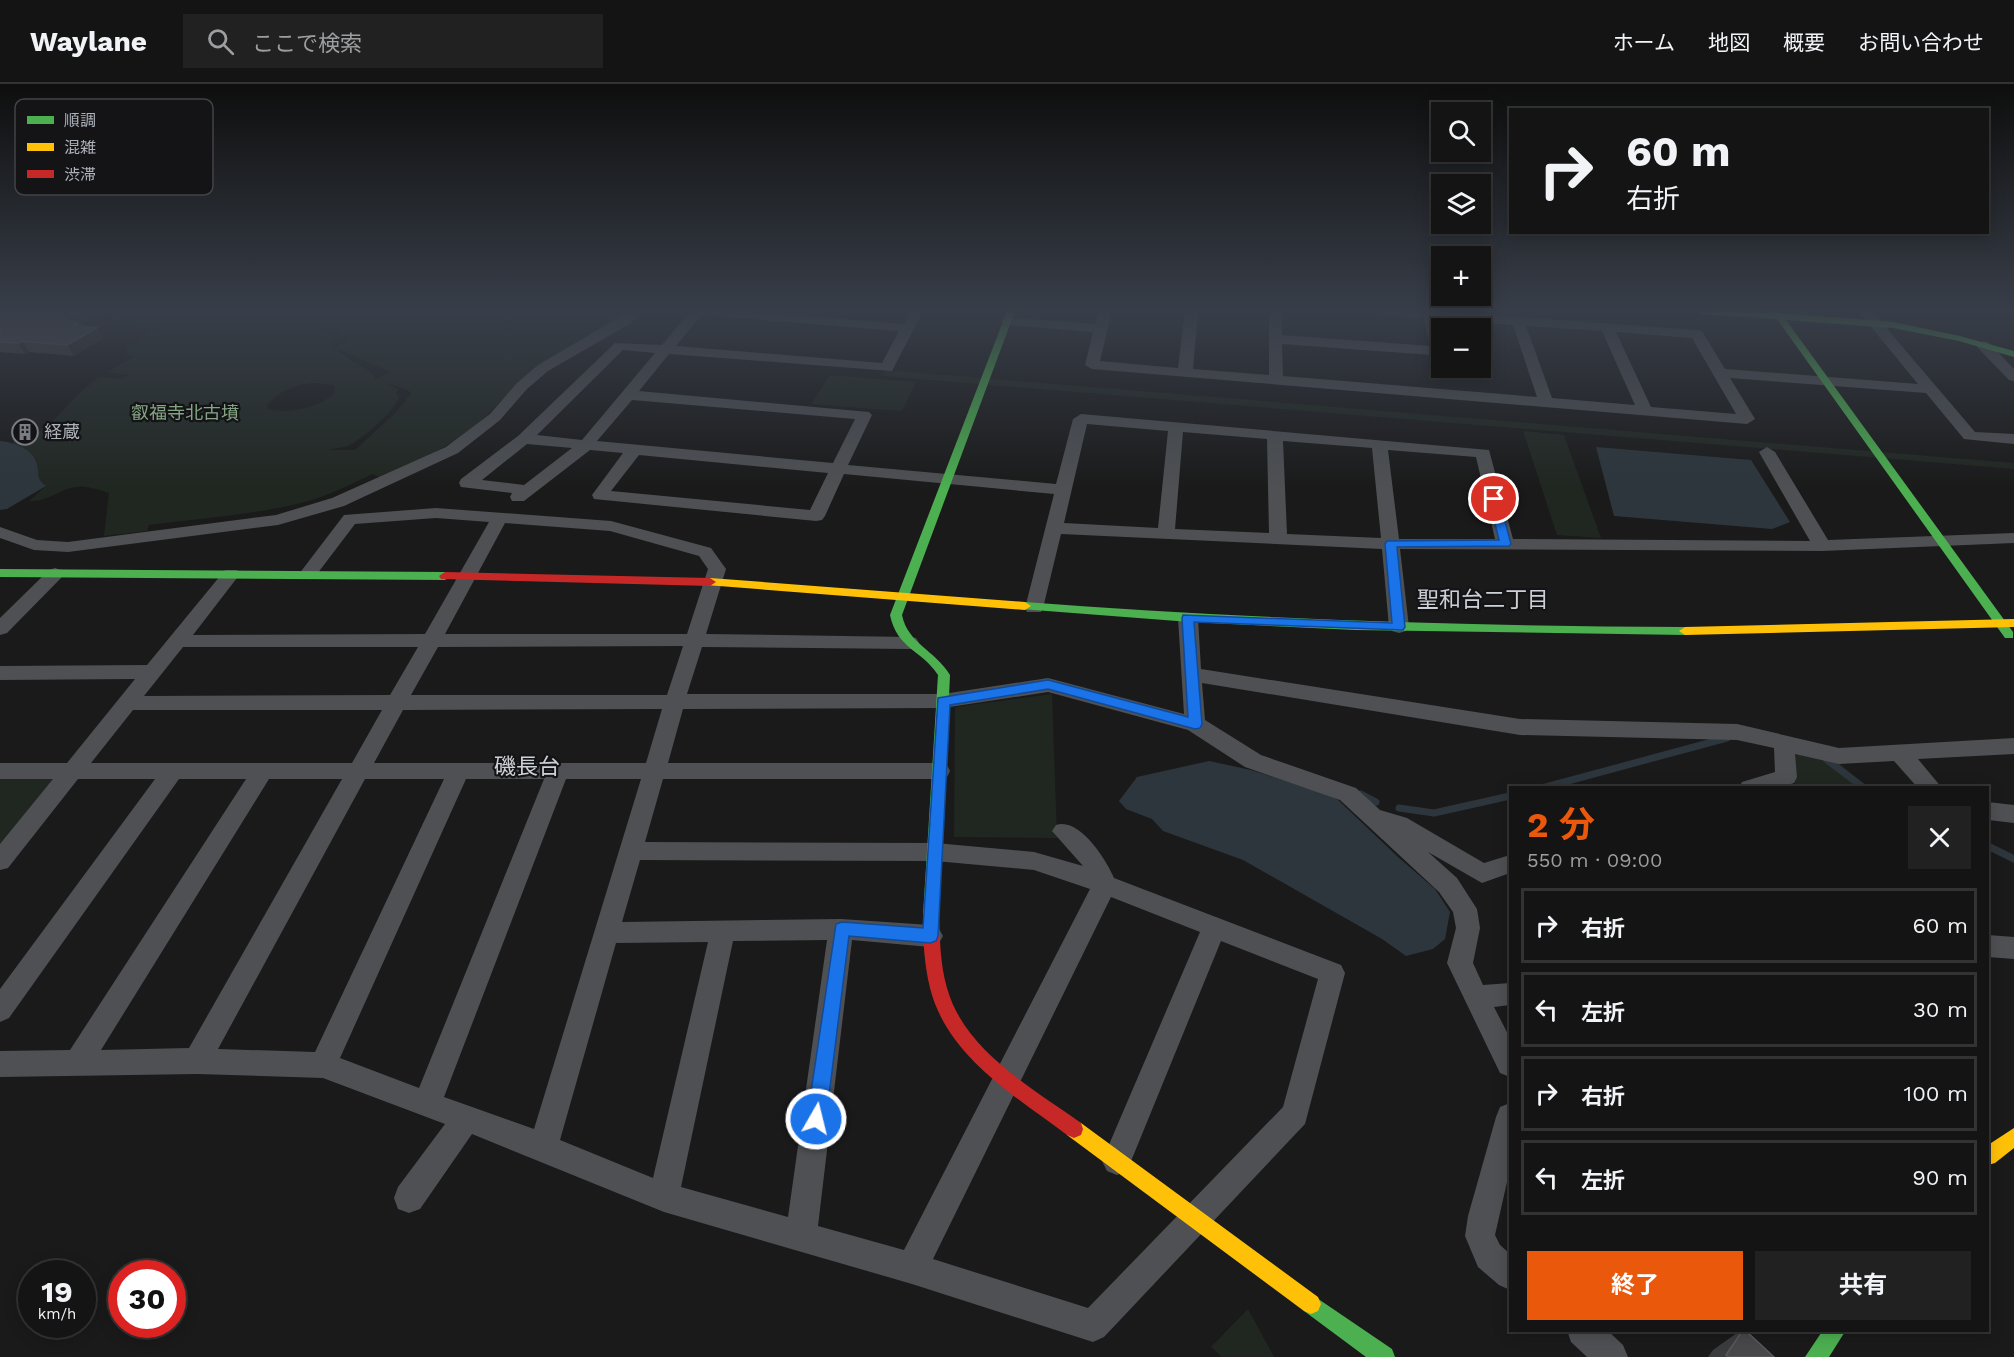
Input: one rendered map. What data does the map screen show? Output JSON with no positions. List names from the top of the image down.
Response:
{
  "districts": ["聖和台二丁目", "磯長台"],
  "parks": ["叡福寺北古墳"],
  "places": {
    "building": ["経蔵"]
  },
  "legend": ["順調", "混雑", "渋滞"],
  "page": {
    "header": "Waylane",
    "search": "ここで検索",
    "nav": [
      "ホーム",
      "地図",
      "概要",
      "お問い合わせ"
    ],
    "map_buttons": ["+", "−"],
    "turn": ["60 m", "右折"],
    "heading": ["2 分", "550 m · 09:00"],
    "list": [
      {
        "name": "右折",
        "value": "60 m"
      },
      {
        "name": "左折",
        "value": "30 m"
      },
      {
        "name": "右折",
        "value": "100 m"
      },
      {
        "name": "左折",
        "value": "90 m"
      }
    ],
    "buttons": ["終了", "共有"],
    "speed": "19 km/h",
    "limit": "30"
  }
}
